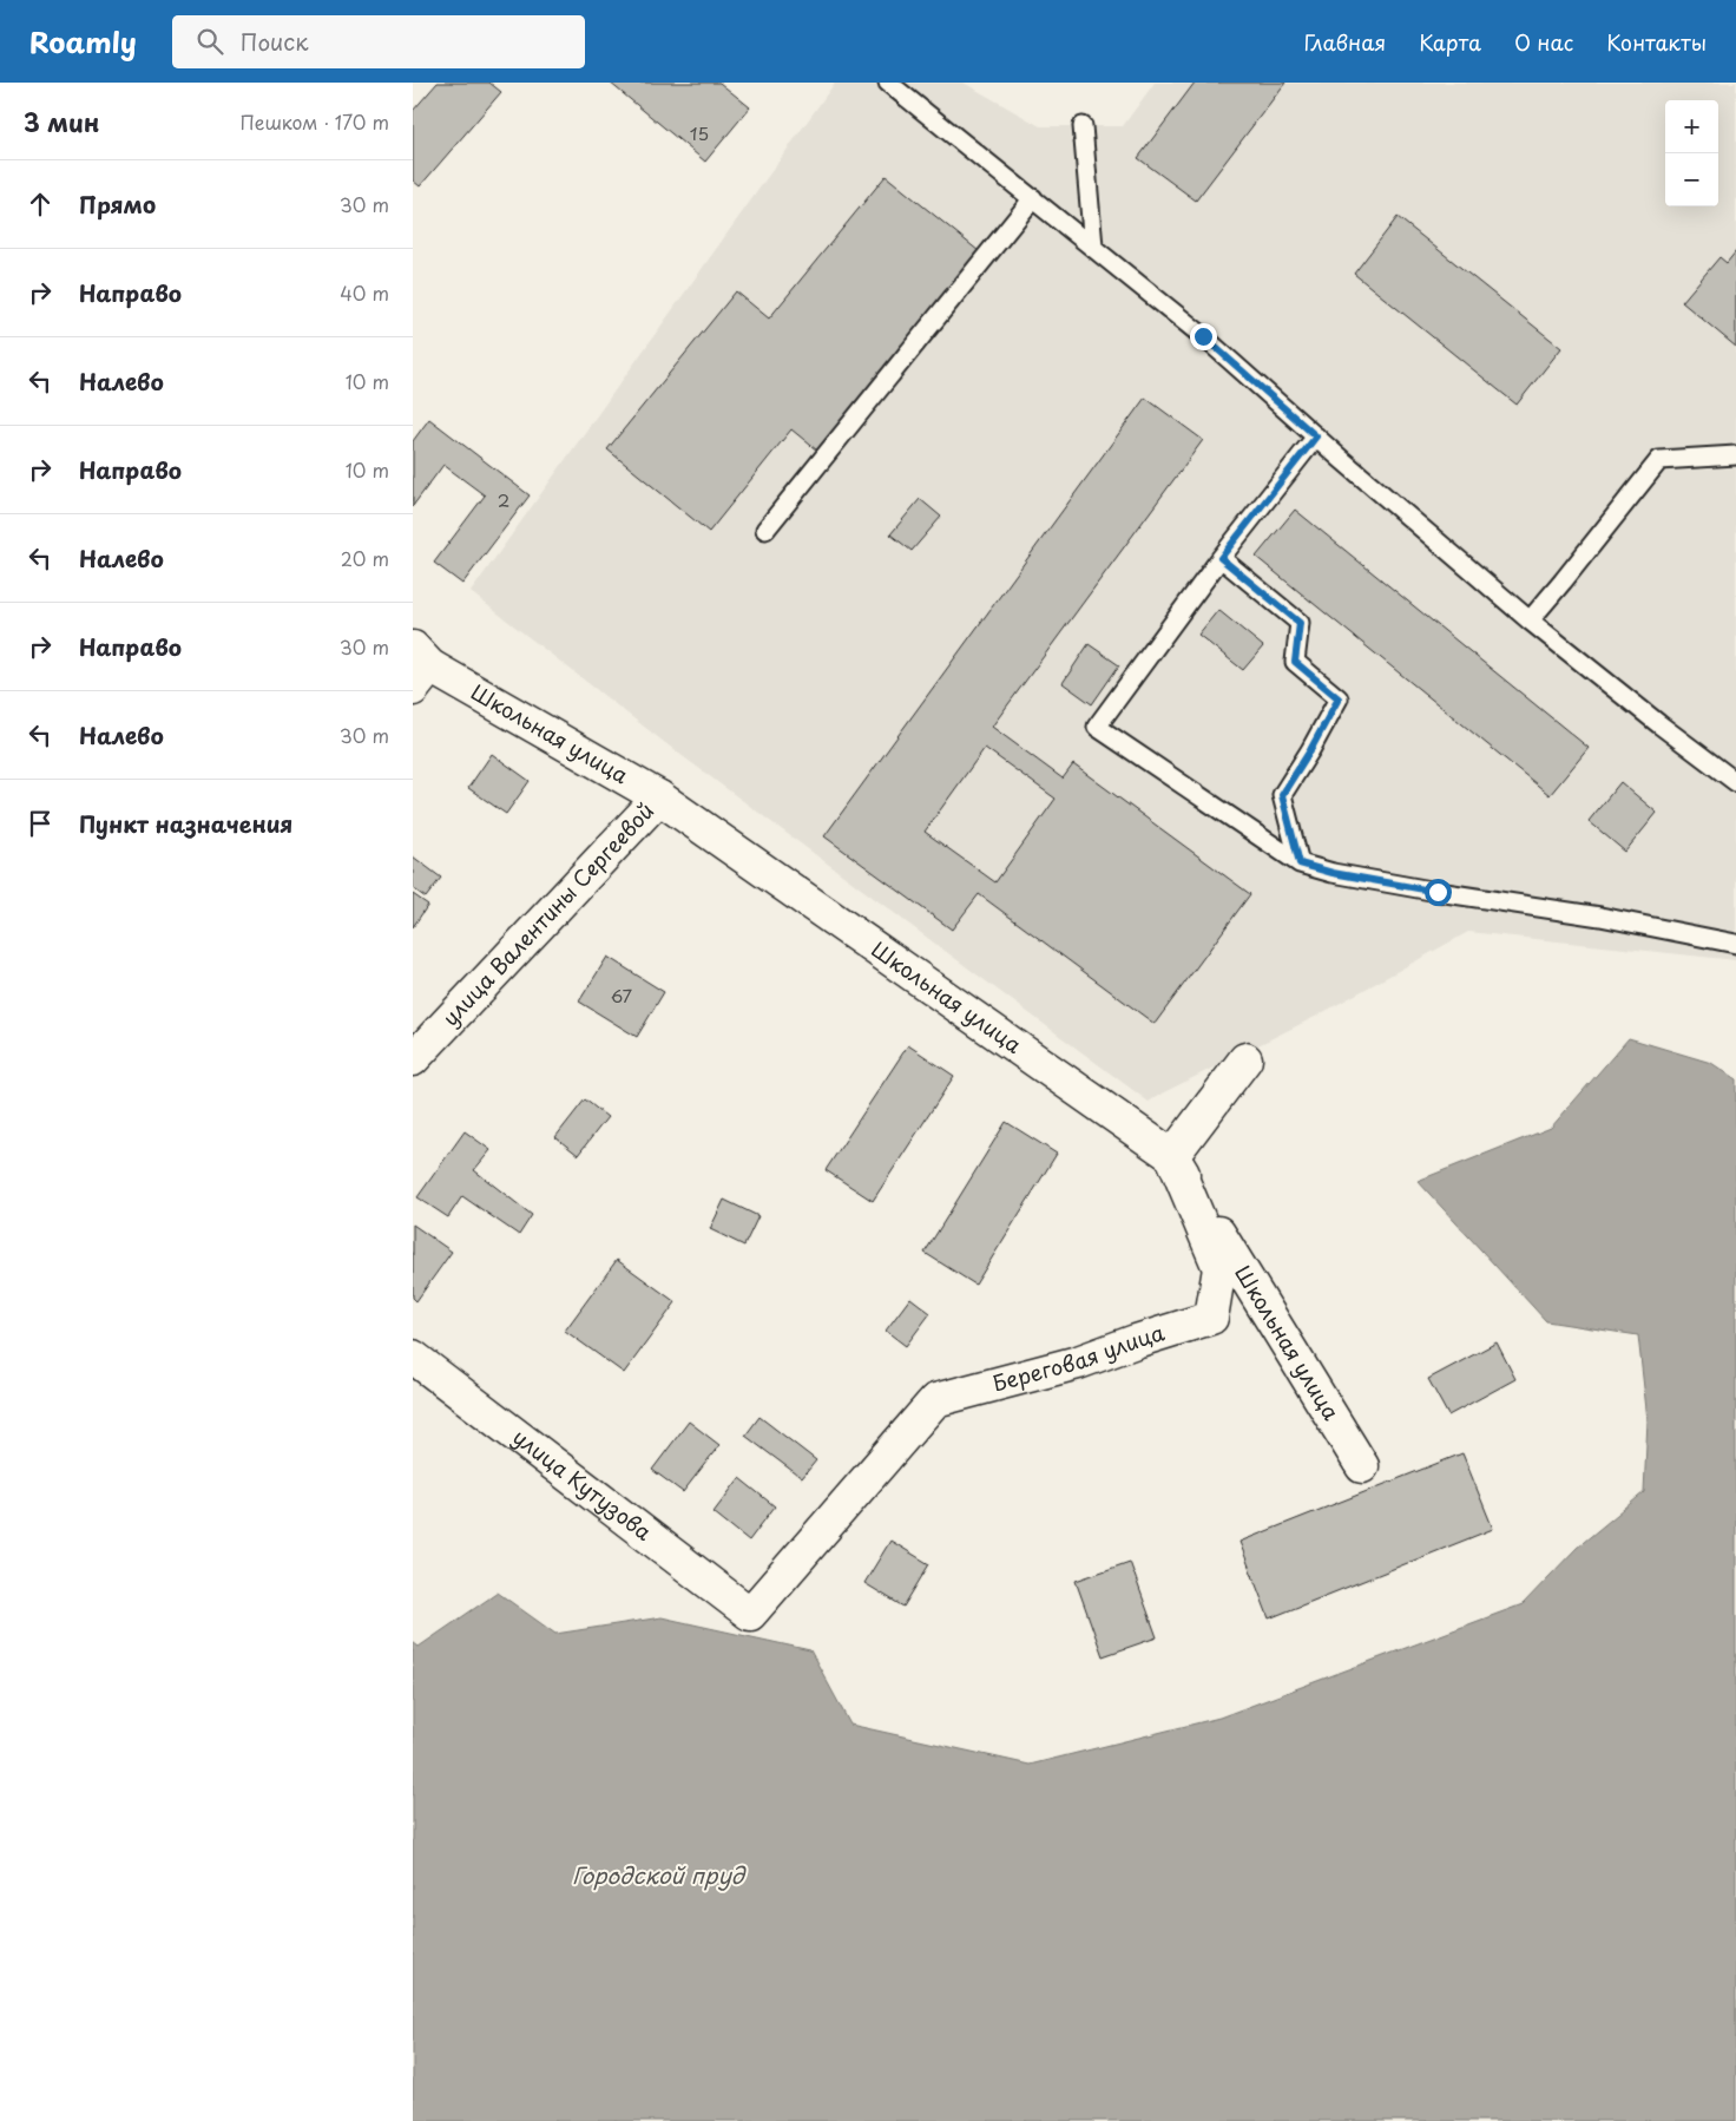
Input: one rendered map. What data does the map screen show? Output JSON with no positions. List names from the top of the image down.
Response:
{
  "streets": {
    "street": [
      "Школьная улица",
      "улица Валентины Сергеевой",
      "Береговая улица",
      "улица Кутузова"
    ]
  },
  "crossings": [
    ["Школьная улица", "улица Валентины Сергеевой"],
    ["Школьная улица", "Береговая улица"],
    ["Береговая улица", "улица Кутузова"]
  ],
  "water": ["Городской пруд"],
  "house_numbers": ["15", "2", "67"],
  "page": {
    "header": "Roamly",
    "search": "Поиск",
    "nav": [
      "Главная",
      "Карта",
      "О нас",
      "Контакты"
    ],
    "heading": ["3 мин", "Пешком · 170 m"],
    "map_buttons": ["+", "−"],
    "list": [
      ["Прямо", "30 m"],
      ["Направо", "40 m"],
      ["Налево", "10 m"],
      ["Направо", "10 m"],
      ["Налево", "20 m"],
      ["Направо", "30 m"],
      ["Налево", "30 m"],
      "Пункт назначения"
    ]
  }
}
